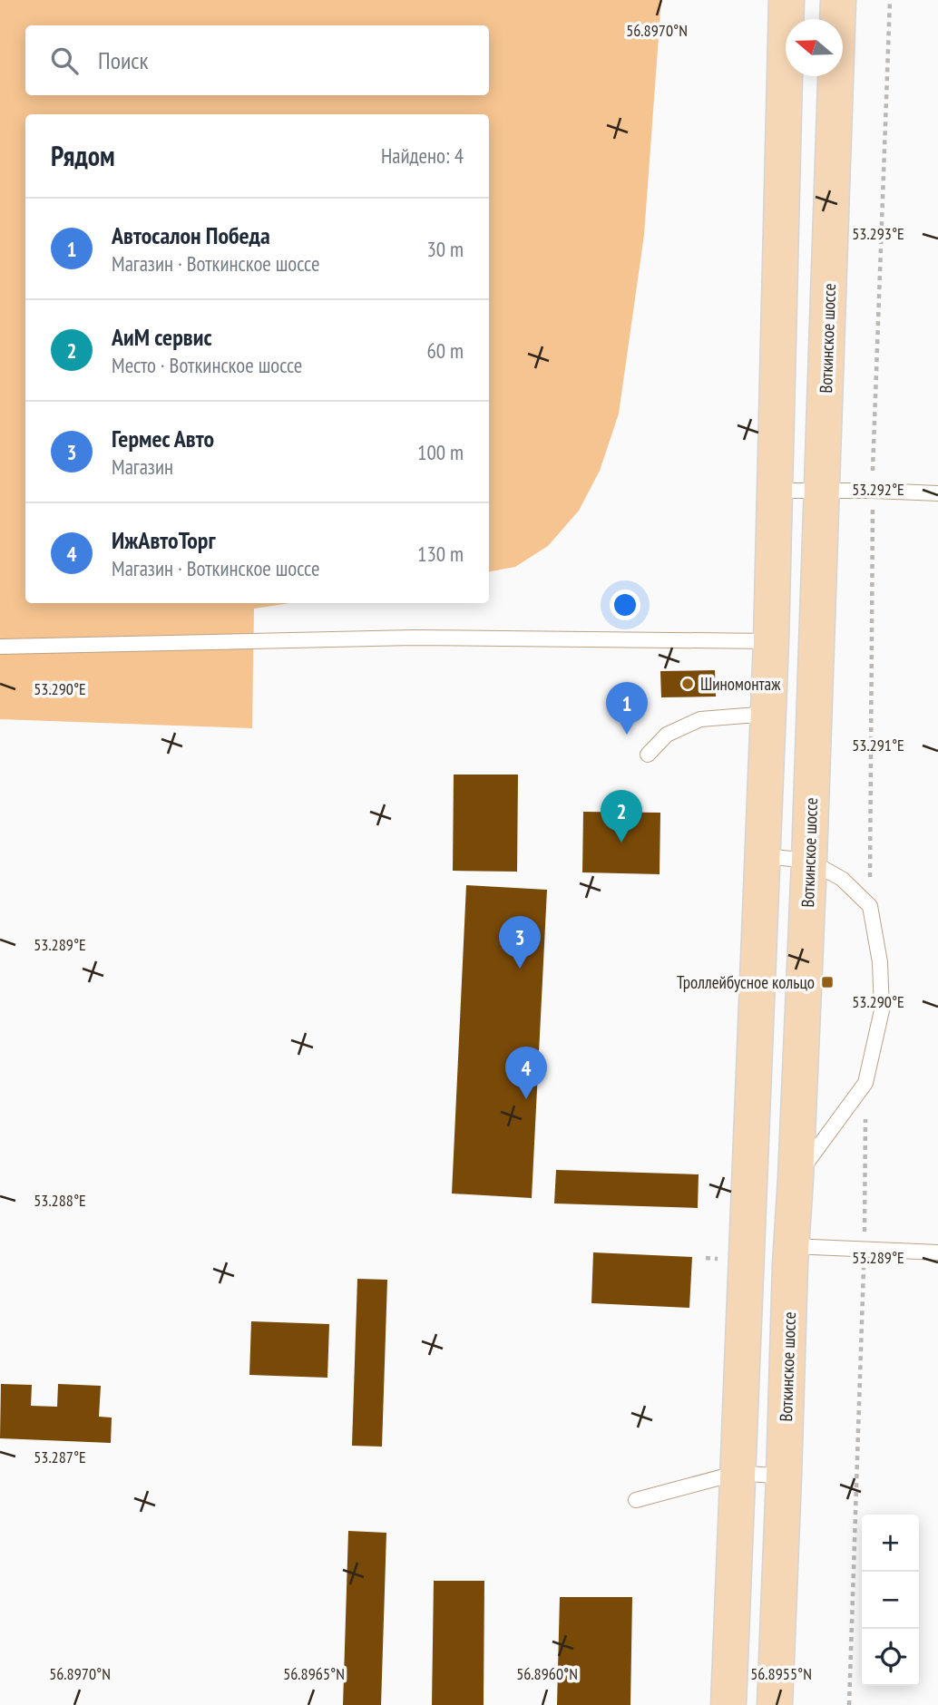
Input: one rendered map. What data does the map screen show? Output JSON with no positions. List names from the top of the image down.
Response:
{
  "streets": {
    "main road": ["Воткинское шоссе"]
  },
  "places": {
    "other": ["Шиномонтаж"],
    "transit": ["Троллейбусное кольцо"]
  },
  "north": "left",
  "page": {
    "search": "Поиск",
    "heading": ["Рядом", "Найдено: 4"],
    "list": [
      {
        "mark": "1",
        "name": "Автосалон Победа",
        "note": "Магазин · Воткинское шоссе",
        "value": "30 m"
      },
      {
        "mark": "2",
        "name": "АиМ сервис",
        "note": "Место · Воткинское шоссе",
        "value": "60 m"
      },
      {
        "mark": "3",
        "name": "Гермес Авто",
        "note": "Магазин",
        "value": "100 m"
      },
      {
        "mark": "4",
        "name": "ИжАвтоТорг",
        "note": "Магазин · Воткинское шоссе",
        "value": "130 m"
      }
    ],
    "pins": [
      "1",
      "2",
      "3",
      "4"
    ],
    "map_buttons": ["+", "−"]
  },
  "coordinates": [
    "56.8970°N",
    "53.293°E",
    "53.292°E",
    "53.290°E",
    "53.291°E",
    "53.289°E",
    "53.288°E",
    "53.287°E",
    "56.8965°N",
    "56.8960°N",
    "56.8955°N"
  ]
}
